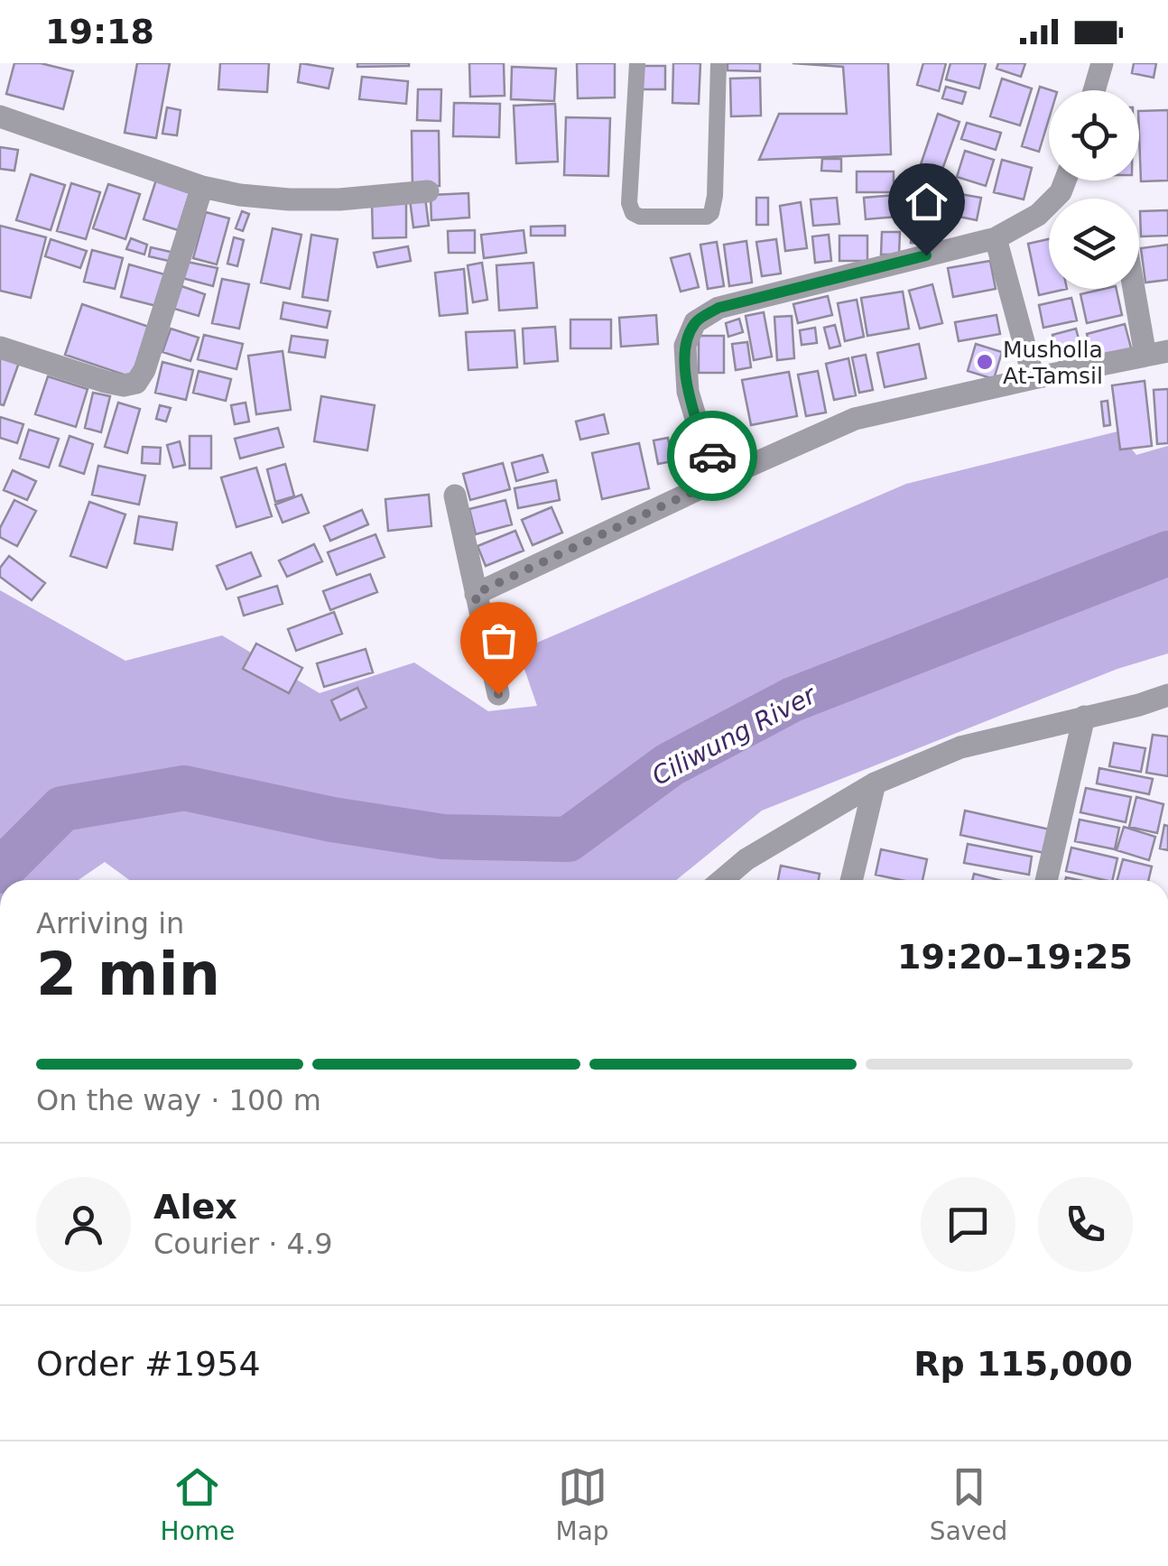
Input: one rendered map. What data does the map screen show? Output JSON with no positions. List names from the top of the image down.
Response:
{
  "water": ["Ciliwung River"],
  "places": ["Musholla At-Tamsil"],
  "page": {
    "status": "19:18",
    "heading": ["2 min", "Arriving in", "19:20–19:25"],
    "panel": [
      "Alex",
      "Courier · 4.9",
      "Order #1954",
      "Rp 115,000"
    ],
    "bar": "On the way · 100 m",
    "tabs": ["Home", "Map", "Saved"]
  }
}
